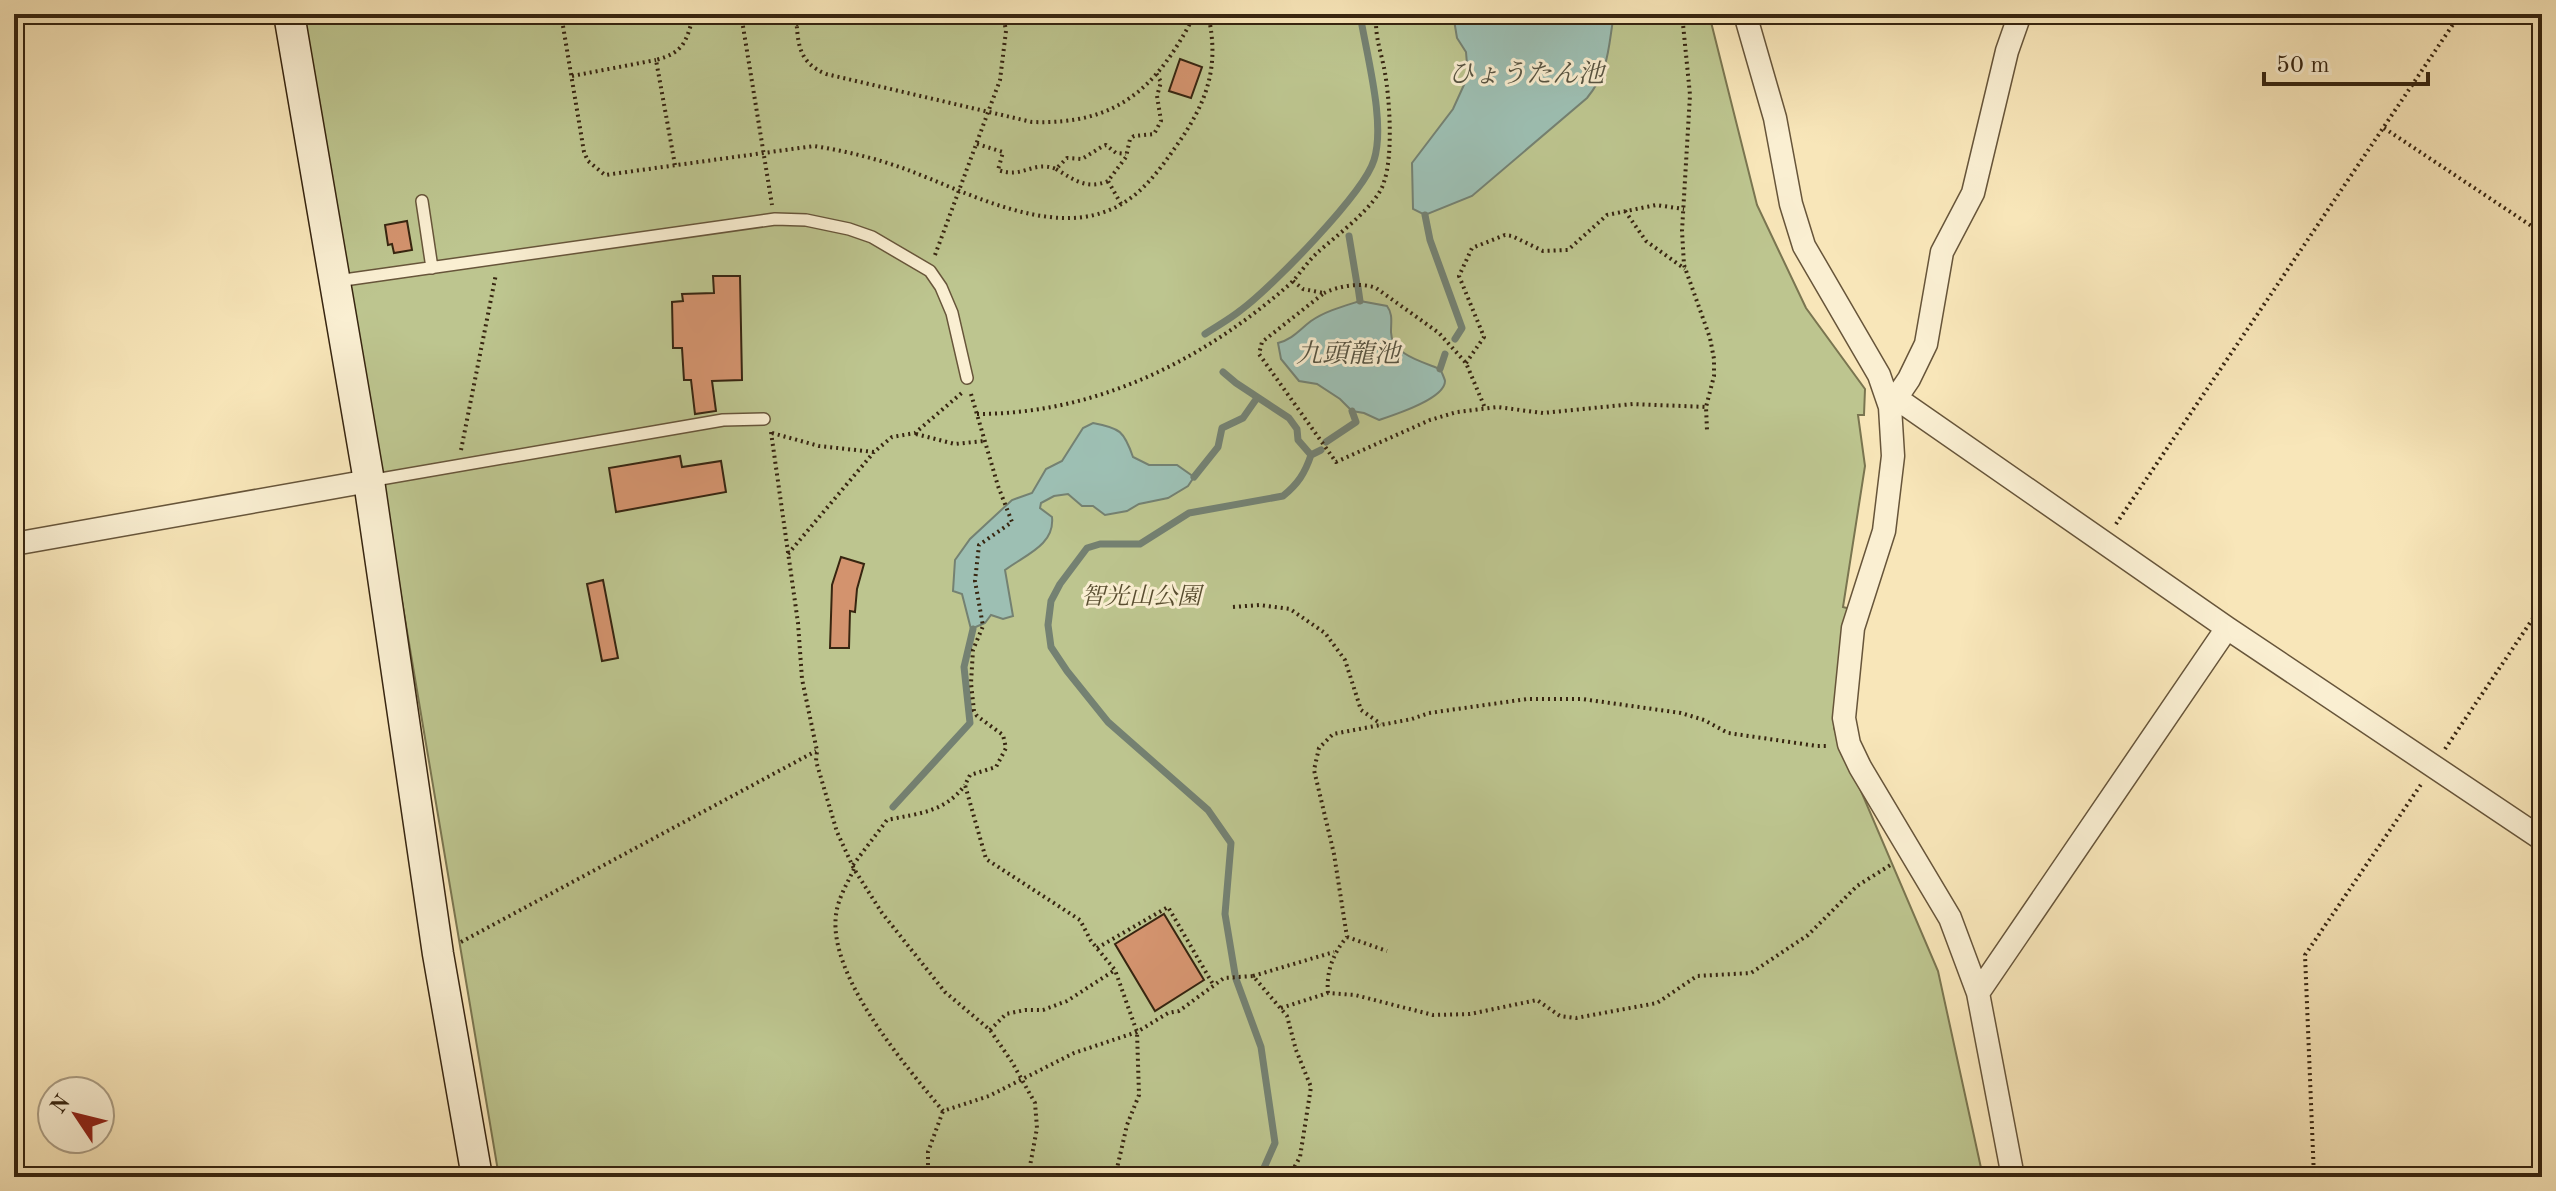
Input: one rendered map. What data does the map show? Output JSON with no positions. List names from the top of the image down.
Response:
{
  "water": ["ひょうたん池", "九頭龍池"],
  "parks": ["智光山公園"],
  "scale_bar": "50 m",
  "north": "top left"
}
